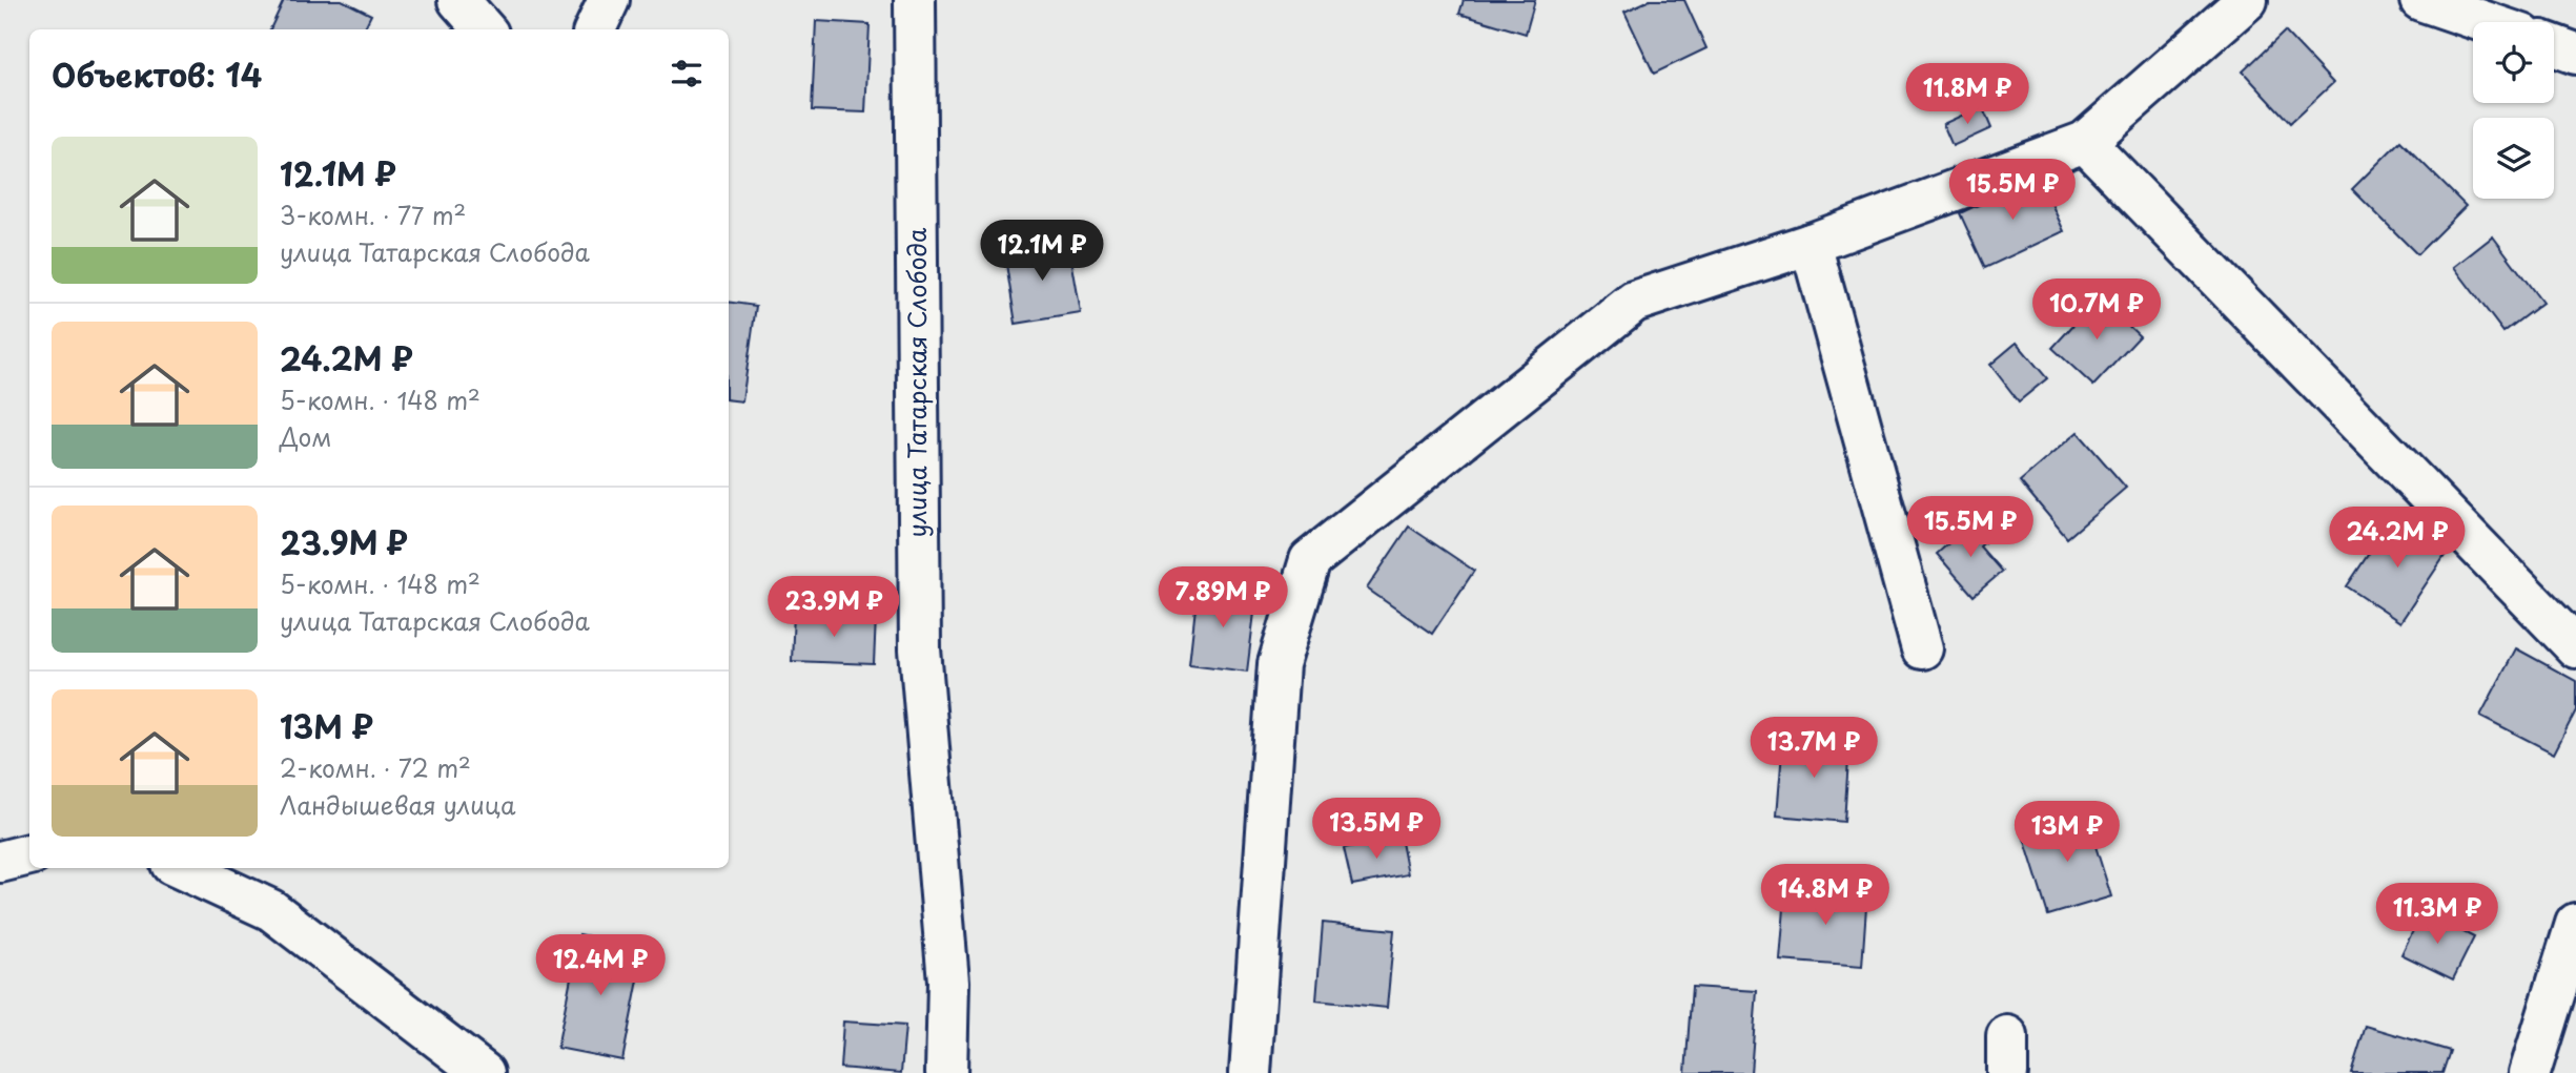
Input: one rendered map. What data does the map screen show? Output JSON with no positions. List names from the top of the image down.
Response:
{
  "streets": {
    "street": ["улица Татарская Слобода"]
  },
  "page": {
    "heading": "Объектов: 14",
    "price": [
      "11.8M ₽",
      "15.5M ₽",
      "12.1M ₽",
      "10.7M ₽",
      "15.5M ₽",
      "24.2M ₽",
      "7.89M ₽",
      "23.9M ₽",
      "13.7M ₽",
      "13.5M ₽",
      "13M ₽",
      "14.8M ₽",
      "11.3M ₽",
      "12.4M ₽"
    ],
    "list": [
      {
        "name": "12.1M ₽",
        "note": "3-комн. · 77 m² · улица Татарская Слобода"
      },
      {
        "name": "24.2M ₽",
        "note": "5-комн. · 148 m² · Дом"
      },
      {
        "name": "23.9M ₽",
        "note": "5-комн. · 148 m² · улица Татарская Слобода"
      },
      {
        "name": "13M ₽",
        "note": "2-комн. · 72 m² · Ландышевая улица"
      }
    ]
  }
}
